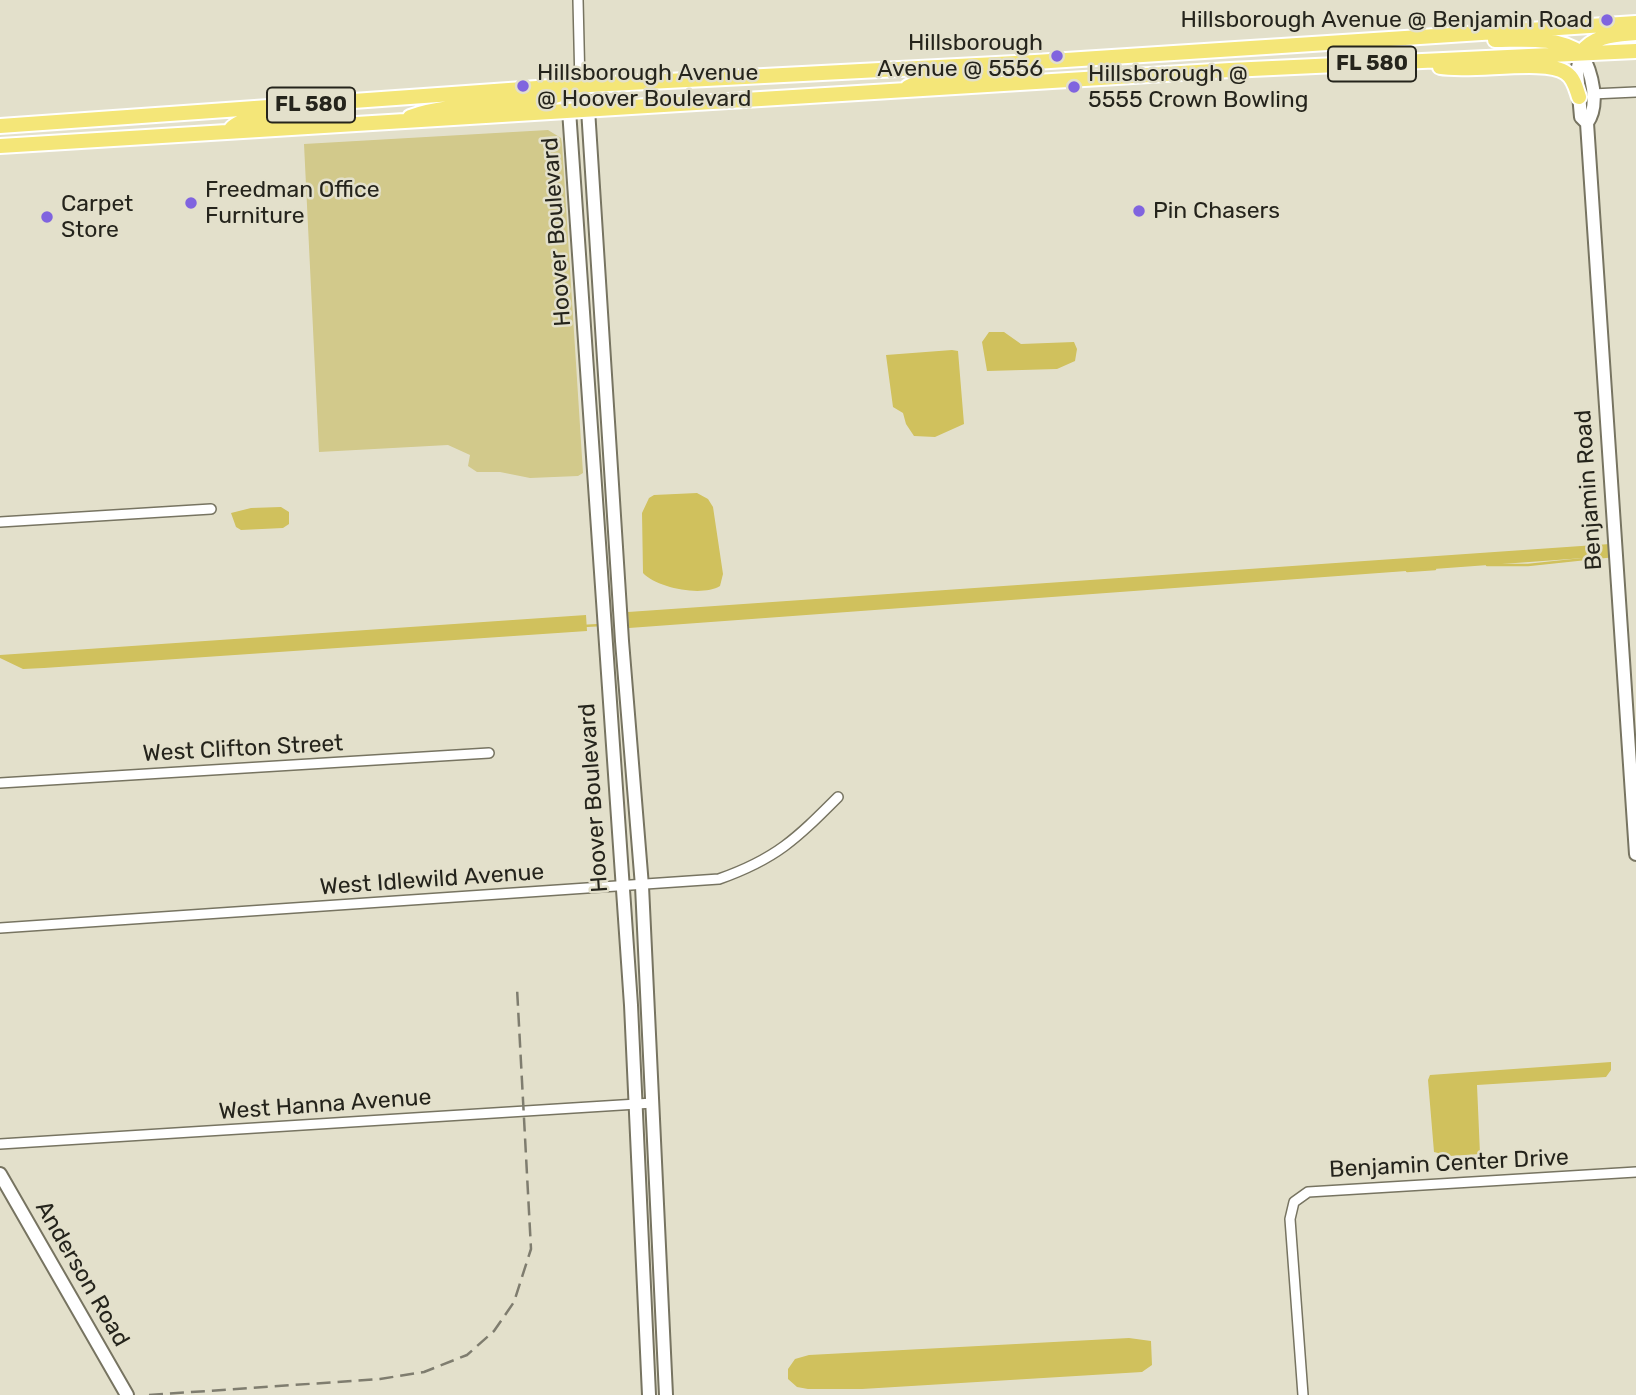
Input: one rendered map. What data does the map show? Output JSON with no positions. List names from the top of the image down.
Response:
{
  "streets": {
    "main road": [
      "FL 580",
      "Hoover Boulevard",
      "Benjamin Road",
      "Anderson Road"
    ],
    "street": [
      "West Clifton Street",
      "West Idlewild Avenue",
      "West Hanna Avenue",
      "Benjamin Center Drive"
    ]
  },
  "crossings": [
    ["FL 580", "Hoover Boulevard"],
    ["FL 580", "Benjamin Road"],
    ["Hoover Boulevard", "West Idlewild Avenue"],
    ["Hoover Boulevard", "West Hanna Avenue"]
  ],
  "places": [
    "Hillsborough Avenue @ Benjamin Road",
    "Hillsborough Avenue @ 5556",
    "Hillsborough Avenue @ Hoover Boulevard",
    "Hillsborough @ 5555 Crown Bowling",
    "Freedman Office Furniture",
    "Pin Chasers",
    "Carpet Store"
  ]
}
